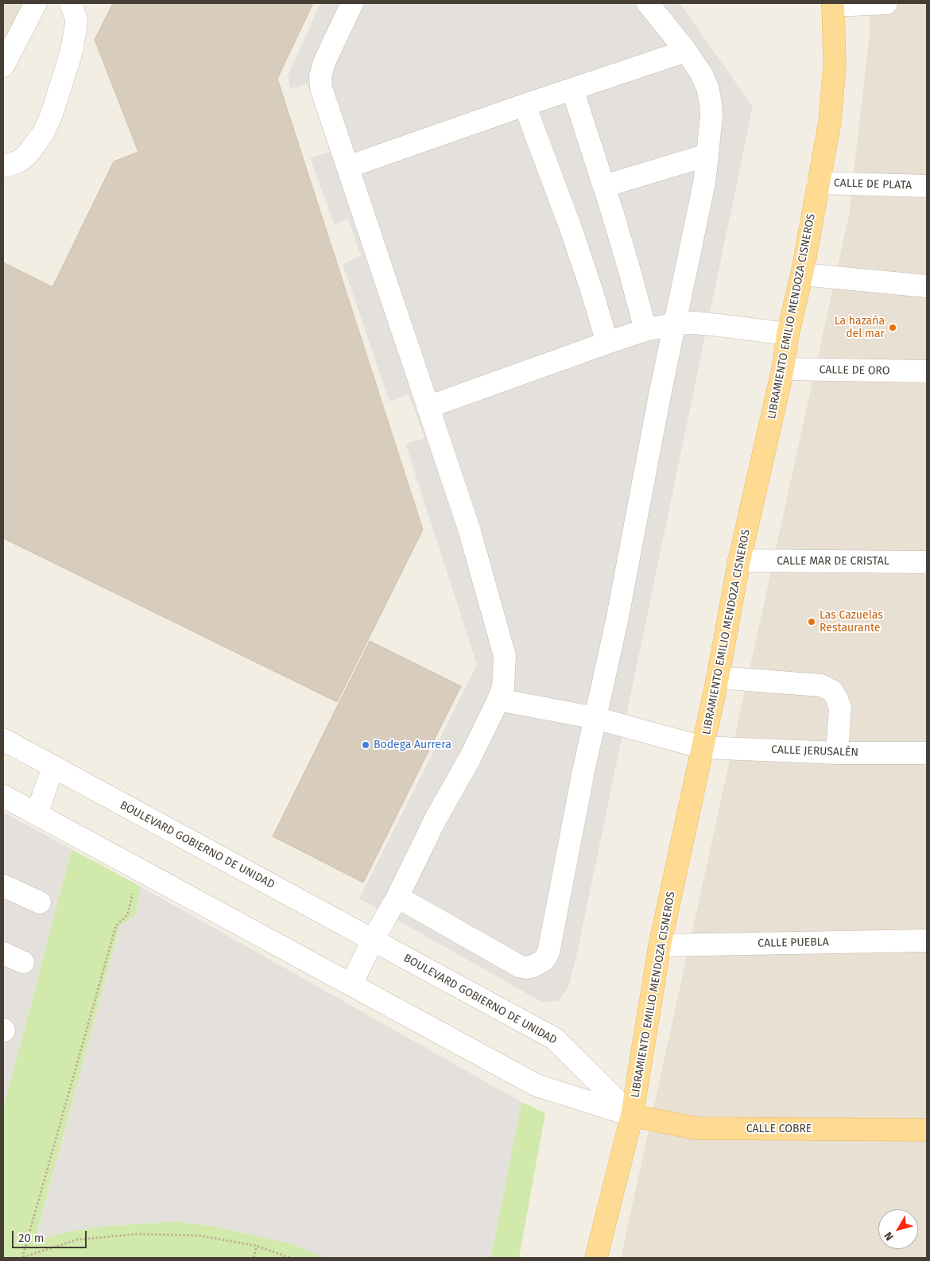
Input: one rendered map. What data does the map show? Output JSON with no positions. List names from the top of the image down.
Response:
{
  "streets": {
    "main road": ["LIBRAMIENTO EMILIO MENDOZA CISNEROS", "CALLE COBRE"],
    "street": [
      "CALLE DE PLATA",
      "CALLE DE ORO",
      "CALLE MAR DE CRISTAL",
      "CALLE JERUSALÉN",
      "BOULEVARD GOBIERNO DE UNIDAD",
      "CALLE PUEBLA"
    ]
  },
  "crossings": [
    ["CALLE DE PLATA", "LIBRAMIENTO EMILIO MENDOZA CISNEROS"],
    ["LIBRAMIENTO EMILIO MENDOZA CISNEROS", "CALLE DE ORO"],
    ["LIBRAMIENTO EMILIO MENDOZA CISNEROS", "CALLE MAR DE CRISTAL"],
    ["LIBRAMIENTO EMILIO MENDOZA CISNEROS", "CALLE JERUSALÉN"],
    ["LIBRAMIENTO EMILIO MENDOZA CISNEROS", "BOULEVARD GOBIERNO DE UNIDAD"],
    ["LIBRAMIENTO EMILIO MENDOZA CISNEROS", "CALLE PUEBLA"],
    ["LIBRAMIENTO EMILIO MENDOZA CISNEROS", "CALLE COBRE"],
    ["BOULEVARD GOBIERNO DE UNIDAD", "CALLE COBRE"]
  ],
  "places": ["La hazaña del mar", "Las Cazuelas Restaurante", "Bodega Aurrera"],
  "scale_bar": "20 m",
  "north": "bottom left"
}
